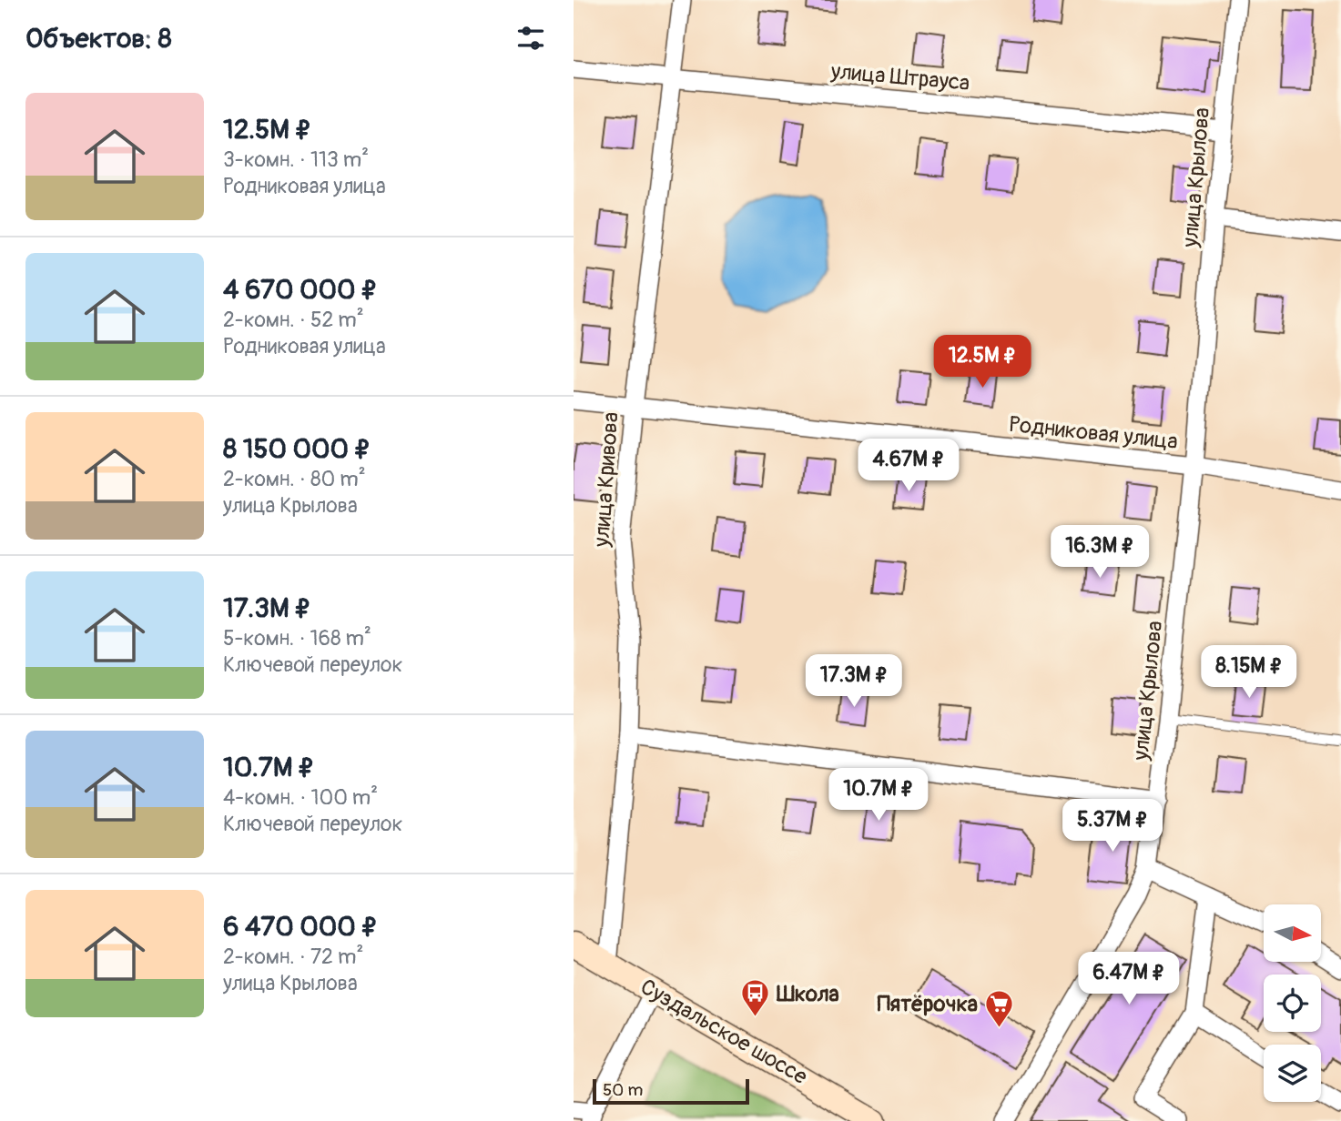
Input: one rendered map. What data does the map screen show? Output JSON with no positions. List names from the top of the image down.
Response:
{
  "streets": {
    "main road": ["Суздальское шоссе"],
    "street": [
      "улица Штрауса",
      "улица Крылова",
      "Родниковая улица",
      "улица Кривова"
    ]
  },
  "crossings": [
    ["улица Штрауса", "улица Крылова"],
    ["улица Штрауса", "улица Кривова"],
    ["улица Крылова", "Родниковая улица"],
    ["Родниковая улица", "улица Кривова"],
    ["улица Кривова", "Суздальское шоссе"]
  ],
  "places": {
    "bus stop": ["Школа"],
    "supermarket": ["Пятёрочка"]
  },
  "scale_bar": "50 m",
  "north": "right",
  "page": {
    "heading": "Объектов: 8",
    "list": [
      {
        "name": "12.5M ₽",
        "note": "3-комн. · 113 m² · Родниковая улица"
      },
      {
        "name": "4 670 000 ₽",
        "note": "2-комн. · 52 m² · Родниковая улица"
      },
      {
        "name": "8 150 000 ₽",
        "note": "2-комн. · 80 m² · улица Крылова"
      },
      {
        "name": "17.3M ₽",
        "note": "5-комн. · 168 m² · Ключевой переулок"
      },
      {
        "name": "10.7M ₽",
        "note": "4-комн. · 100 m² · Ключевой переулок"
      },
      {
        "name": "6 470 000 ₽",
        "note": "2-комн. · 72 m² · улица Крылова"
      }
    ],
    "price": [
      "12.5M ₽",
      "4.67M ₽",
      "16.3M ₽",
      "8.15M ₽",
      "17.3M ₽",
      "10.7M ₽",
      "5.37M ₽",
      "6.47M ₽"
    ],
    "scale": "50 m"
  }
}
